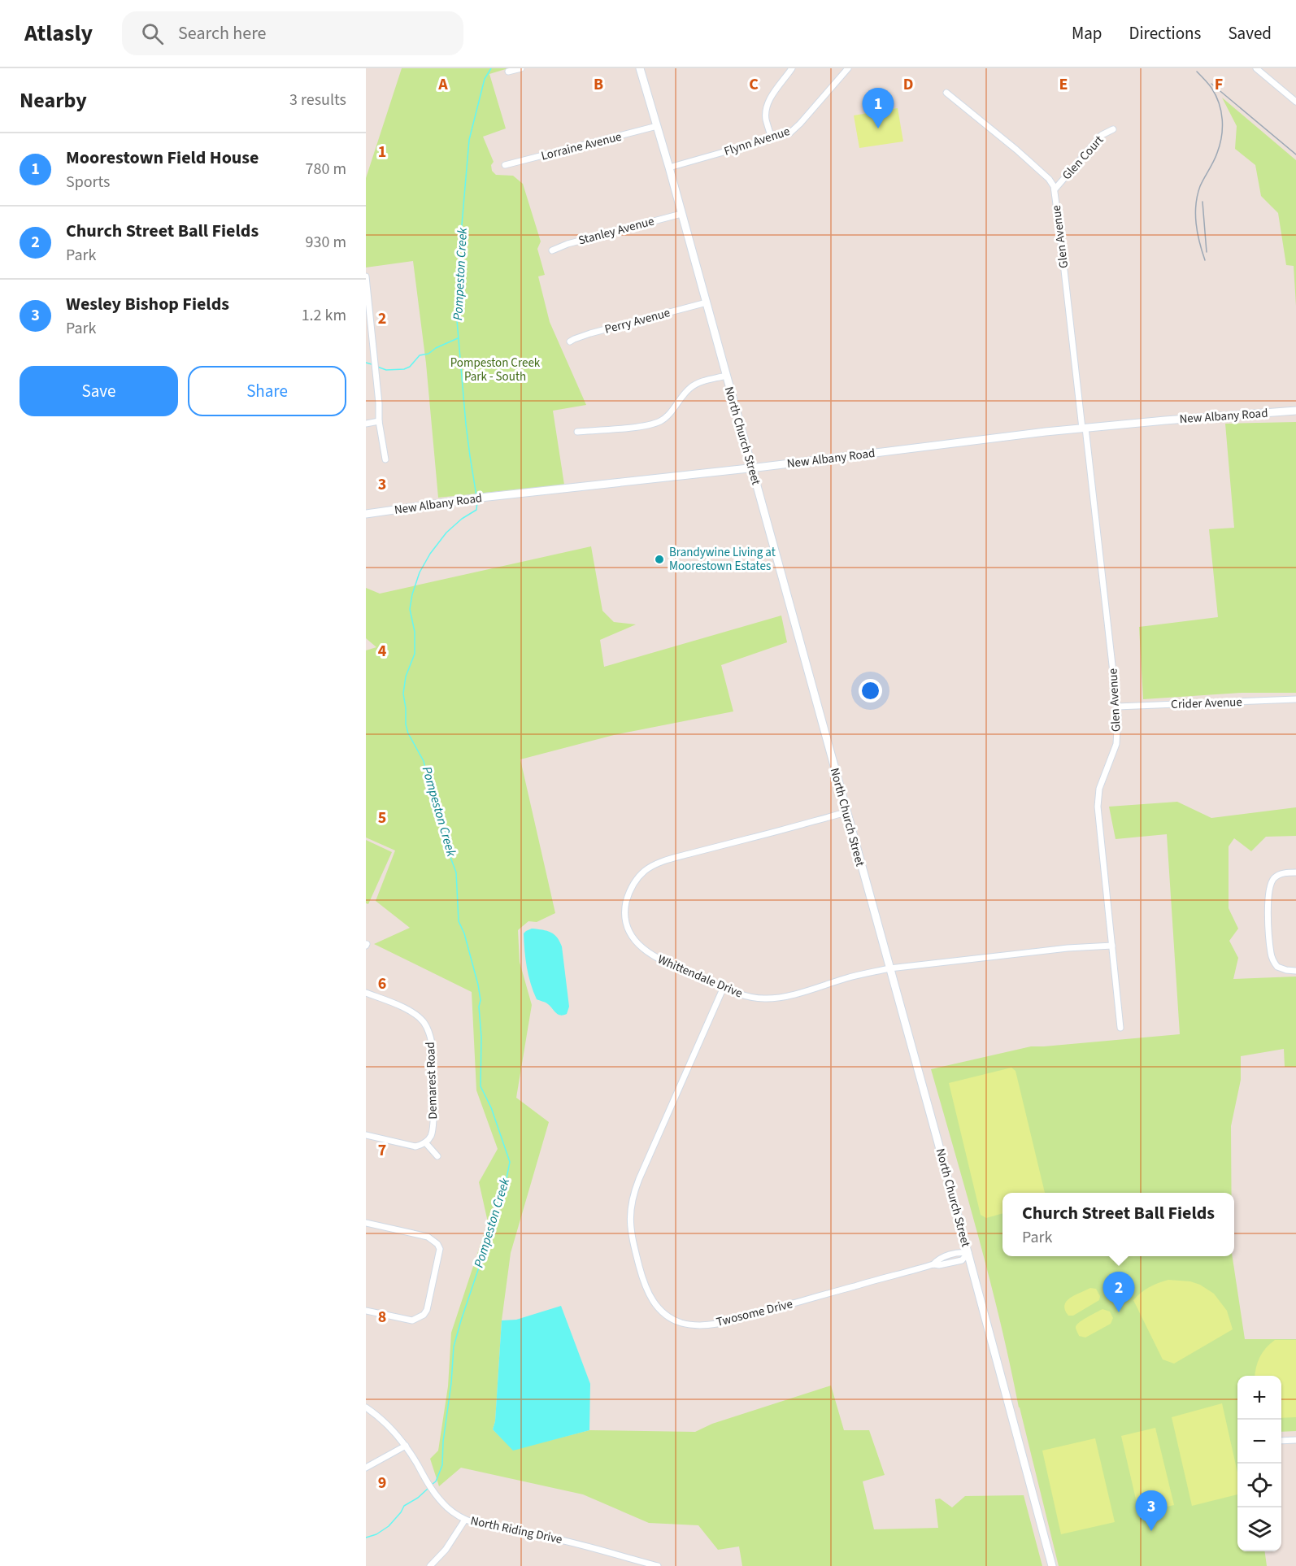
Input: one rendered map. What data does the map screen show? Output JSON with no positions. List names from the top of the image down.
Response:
{
  "streets": {
    "main road": ["New Albany Road", "North Church Street"],
    "street": [
      "Flynn Avenue",
      "Lorraine Avenue",
      "Glen Court",
      "Stanley Avenue",
      "Glen Avenue",
      "Perry Avenue",
      "Crider Avenue",
      "Whittendale Drive",
      "Demarest Road",
      "Twosome Drive",
      "North Riding Drive"
    ]
  },
  "crossings": [
    ["Flynn Avenue", "North Church Street"],
    ["Lorraine Avenue", "North Church Street"],
    ["Glen Court", "Glen Avenue"],
    ["Stanley Avenue", "North Church Street"],
    ["Glen Avenue", "New Albany Road"],
    ["Glen Avenue", "Crider Avenue"],
    ["Glen Avenue", "Whittendale Drive"],
    ["Perry Avenue", "North Church Street"],
    ["New Albany Road", "North Church Street"],
    ["North Church Street", "Whittendale Drive"],
    ["North Church Street", "Twosome Drive"],
    ["Whittendale Drive", "Twosome Drive"]
  ],
  "water": ["Pompeston Creek"],
  "parks": ["Pompeston Creek Park - South"],
  "places": ["Brandywine Living at Moorestown Estates"],
  "page": {
    "header": "Atlasly",
    "search": "Search here",
    "nav": ["Map", "Directions", "Saved"],
    "heading": ["Nearby", "3 results"],
    "pins": ["1", "2", "3"],
    "list": [
      {
        "mark": "1",
        "name": "Moorestown Field House",
        "note": "Sports",
        "value": "780 m"
      },
      {
        "mark": "2",
        "name": "Church Street Ball Fields",
        "note": "Park",
        "value": "930 m"
      },
      {
        "mark": "3",
        "name": "Wesley Bishop Fields",
        "note": "Park",
        "value": "1.2 km"
      }
    ],
    "buttons": ["Save", "Share"],
    "popup": ["Church Street Ball Fields", "Park"],
    "map_buttons": ["+", "−"]
  },
  "grid": {
    "columns": [
      "A",
      "B",
      "C",
      "D",
      "E",
      "F"
    ],
    "rows": [
      "1",
      "2",
      "3",
      "4",
      "5",
      "6",
      "7",
      "8",
      "9"
    ]
  }
}
